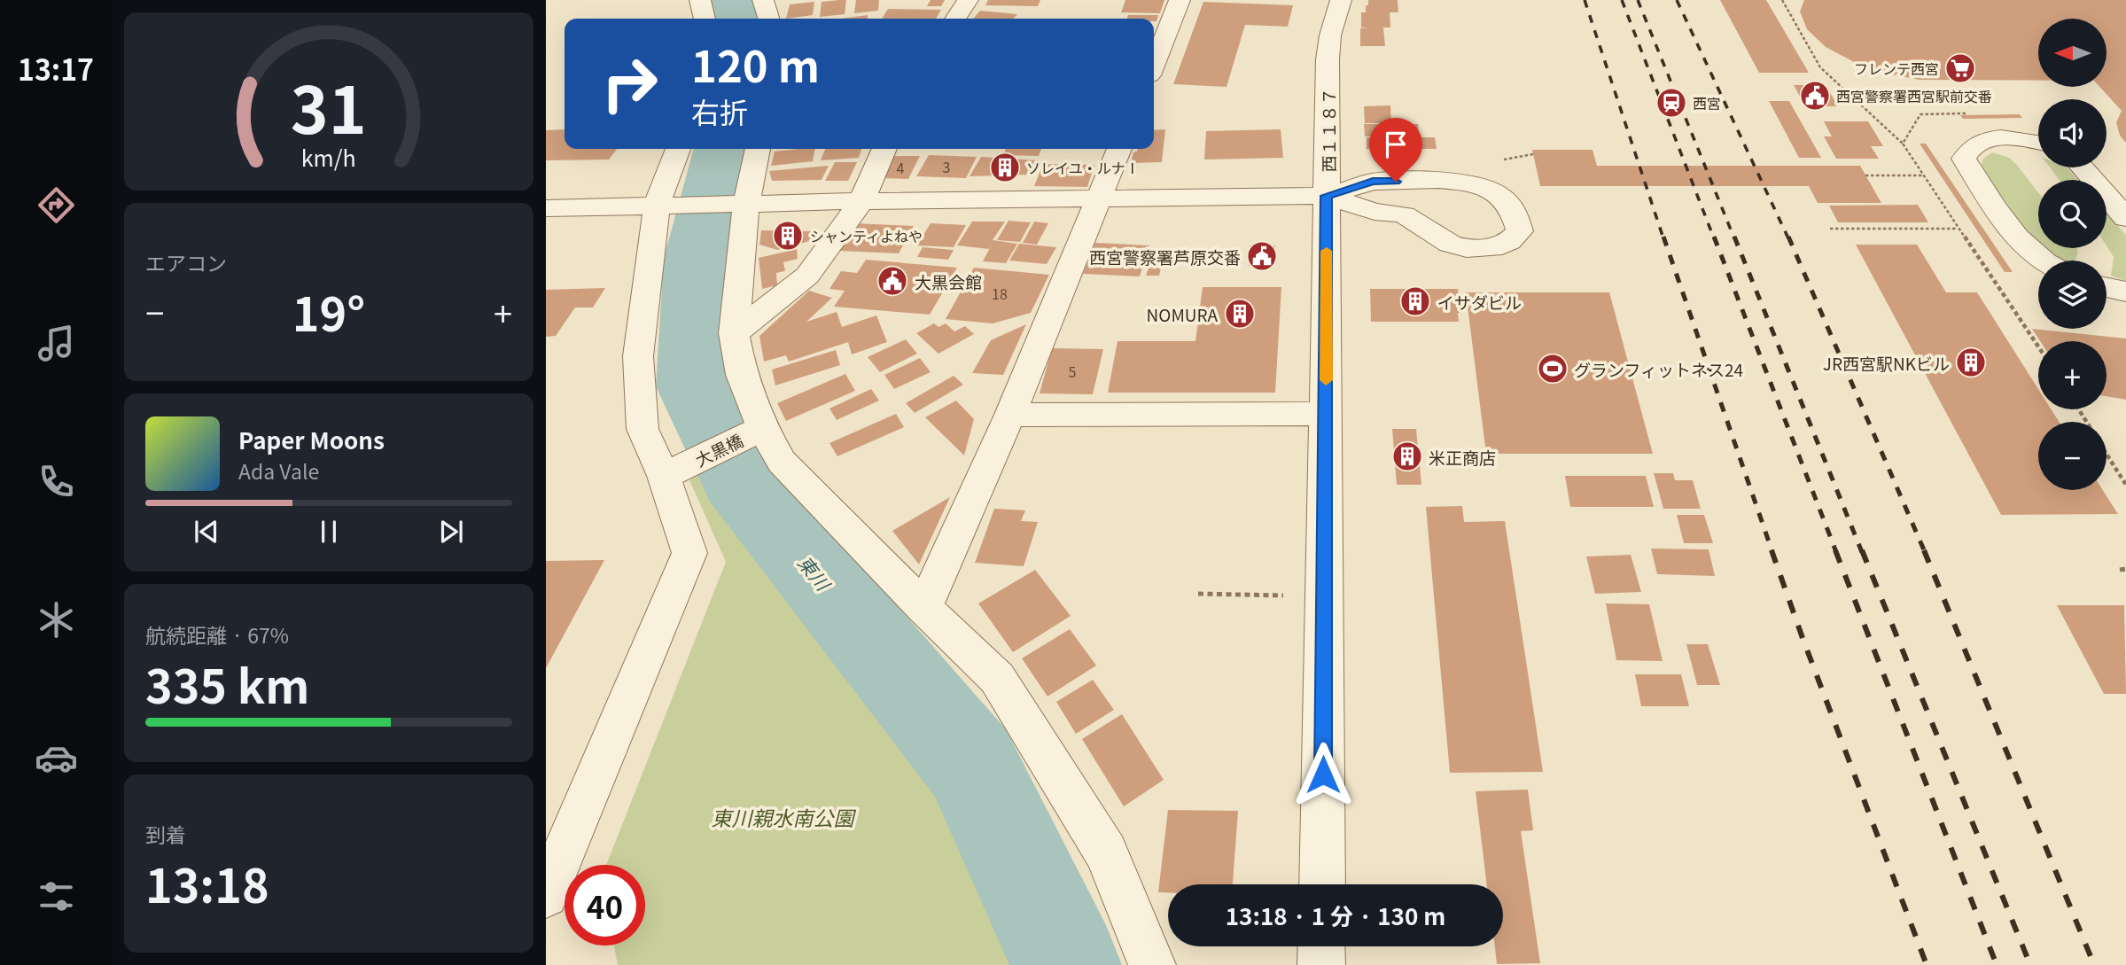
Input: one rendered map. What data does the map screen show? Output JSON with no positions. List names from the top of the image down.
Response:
{
  "streets": {
    "street": ["西１１８７", "大黒橋"]
  },
  "water": ["東川"],
  "parks": ["東川親水南公園"],
  "places": {
    "supermarket": ["フレンテ西宮"],
    "public building": ["西宮警察署西宮駅前交番", "西宮警察署芦原交番", "大黒会館"],
    "station": ["西宮"],
    "building": [
      "ソレイユ・ルナⅠ",
      "シャンティよねや",
      "イサダビル",
      "NOMURA",
      "JR西宮駅NKビル",
      "米正商店"
    ],
    "sports": ["グランフィットネス24"]
  },
  "house_numbers": [
    "3",
    "4",
    "18",
    "5"
  ],
  "north": "left",
  "page": {
    "tabs": "13:17",
    "map_buttons": ["+", "−"],
    "turn": ["120 m", "右折"],
    "tile": [
      "エアコン",
      ["航続距離 · 67%", "335 km"],
      ["到着", "13:18"]
    ],
    "heat": ["−", "19°", "+"],
    "song": ["Paper Moons", "Ada Vale"],
    "limit": "40",
    "trip": "13:18 · 1 分 · 130 m",
    "gauge": ["31", "km/h"]
  }
}
